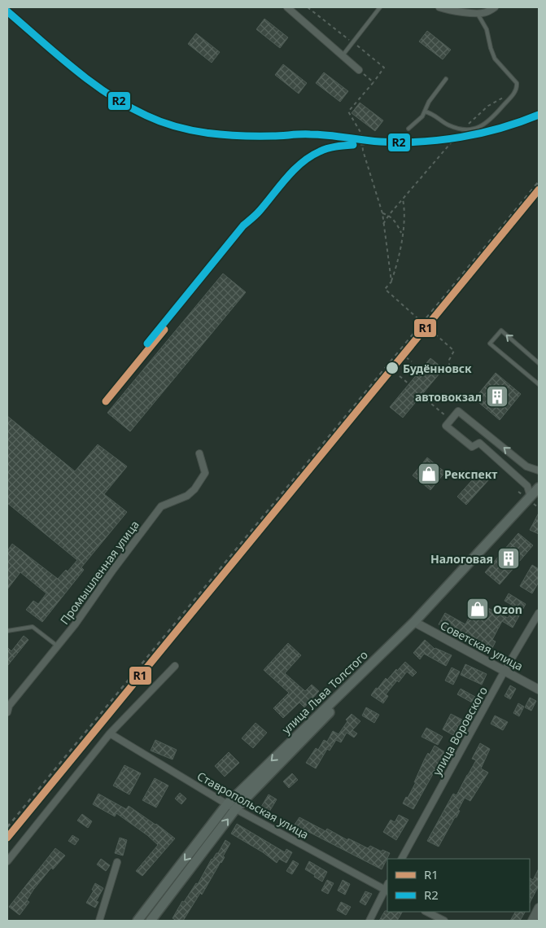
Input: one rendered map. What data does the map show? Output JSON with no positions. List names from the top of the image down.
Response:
{
  "streets": {
    "main road": ["улица Льва Толстого"],
    "street": [
      "Промышленная улица",
      "Советская улица",
      "улица Воровского",
      "Ставропольская улица"
    ]
  },
  "crossings": [
    ["Советская улица", "улица Льва Толстого"],
    ["Советская улица", "улица Воровского"],
    ["улица Льва Толстого", "Ставропольская улица"]
  ],
  "places": {
    "other": ["Будённовск"],
    "building": ["автовокзал", "Налоговая"],
    "shop": ["Рекспект", "Ozon"]
  },
  "lines": ["transit line R2", "transit line R1"],
  "legend": ["R1", "R2"]
}
